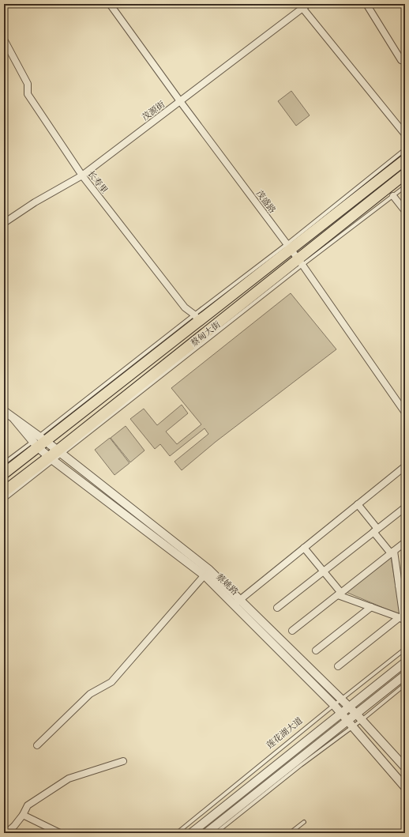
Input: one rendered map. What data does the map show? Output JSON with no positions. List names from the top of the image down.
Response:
{
  "streets": {
    "main road": ["蔡甸大街"],
    "street": [
      "茂源街",
      "长寿里",
      "茂盛路",
      "蔡姚路"
    ],
    "lane": ["莲花湖大道"]
  },
  "crossings": [
    ["茂源街", "长寿里"],
    ["茂源街", "茂盛路"],
    ["长寿里", "蔡甸大街"],
    ["茂盛路", "蔡甸大街"],
    ["蔡甸大街", "蔡姚路"],
    ["蔡姚路", "莲花湖大道"]
  ]
}
